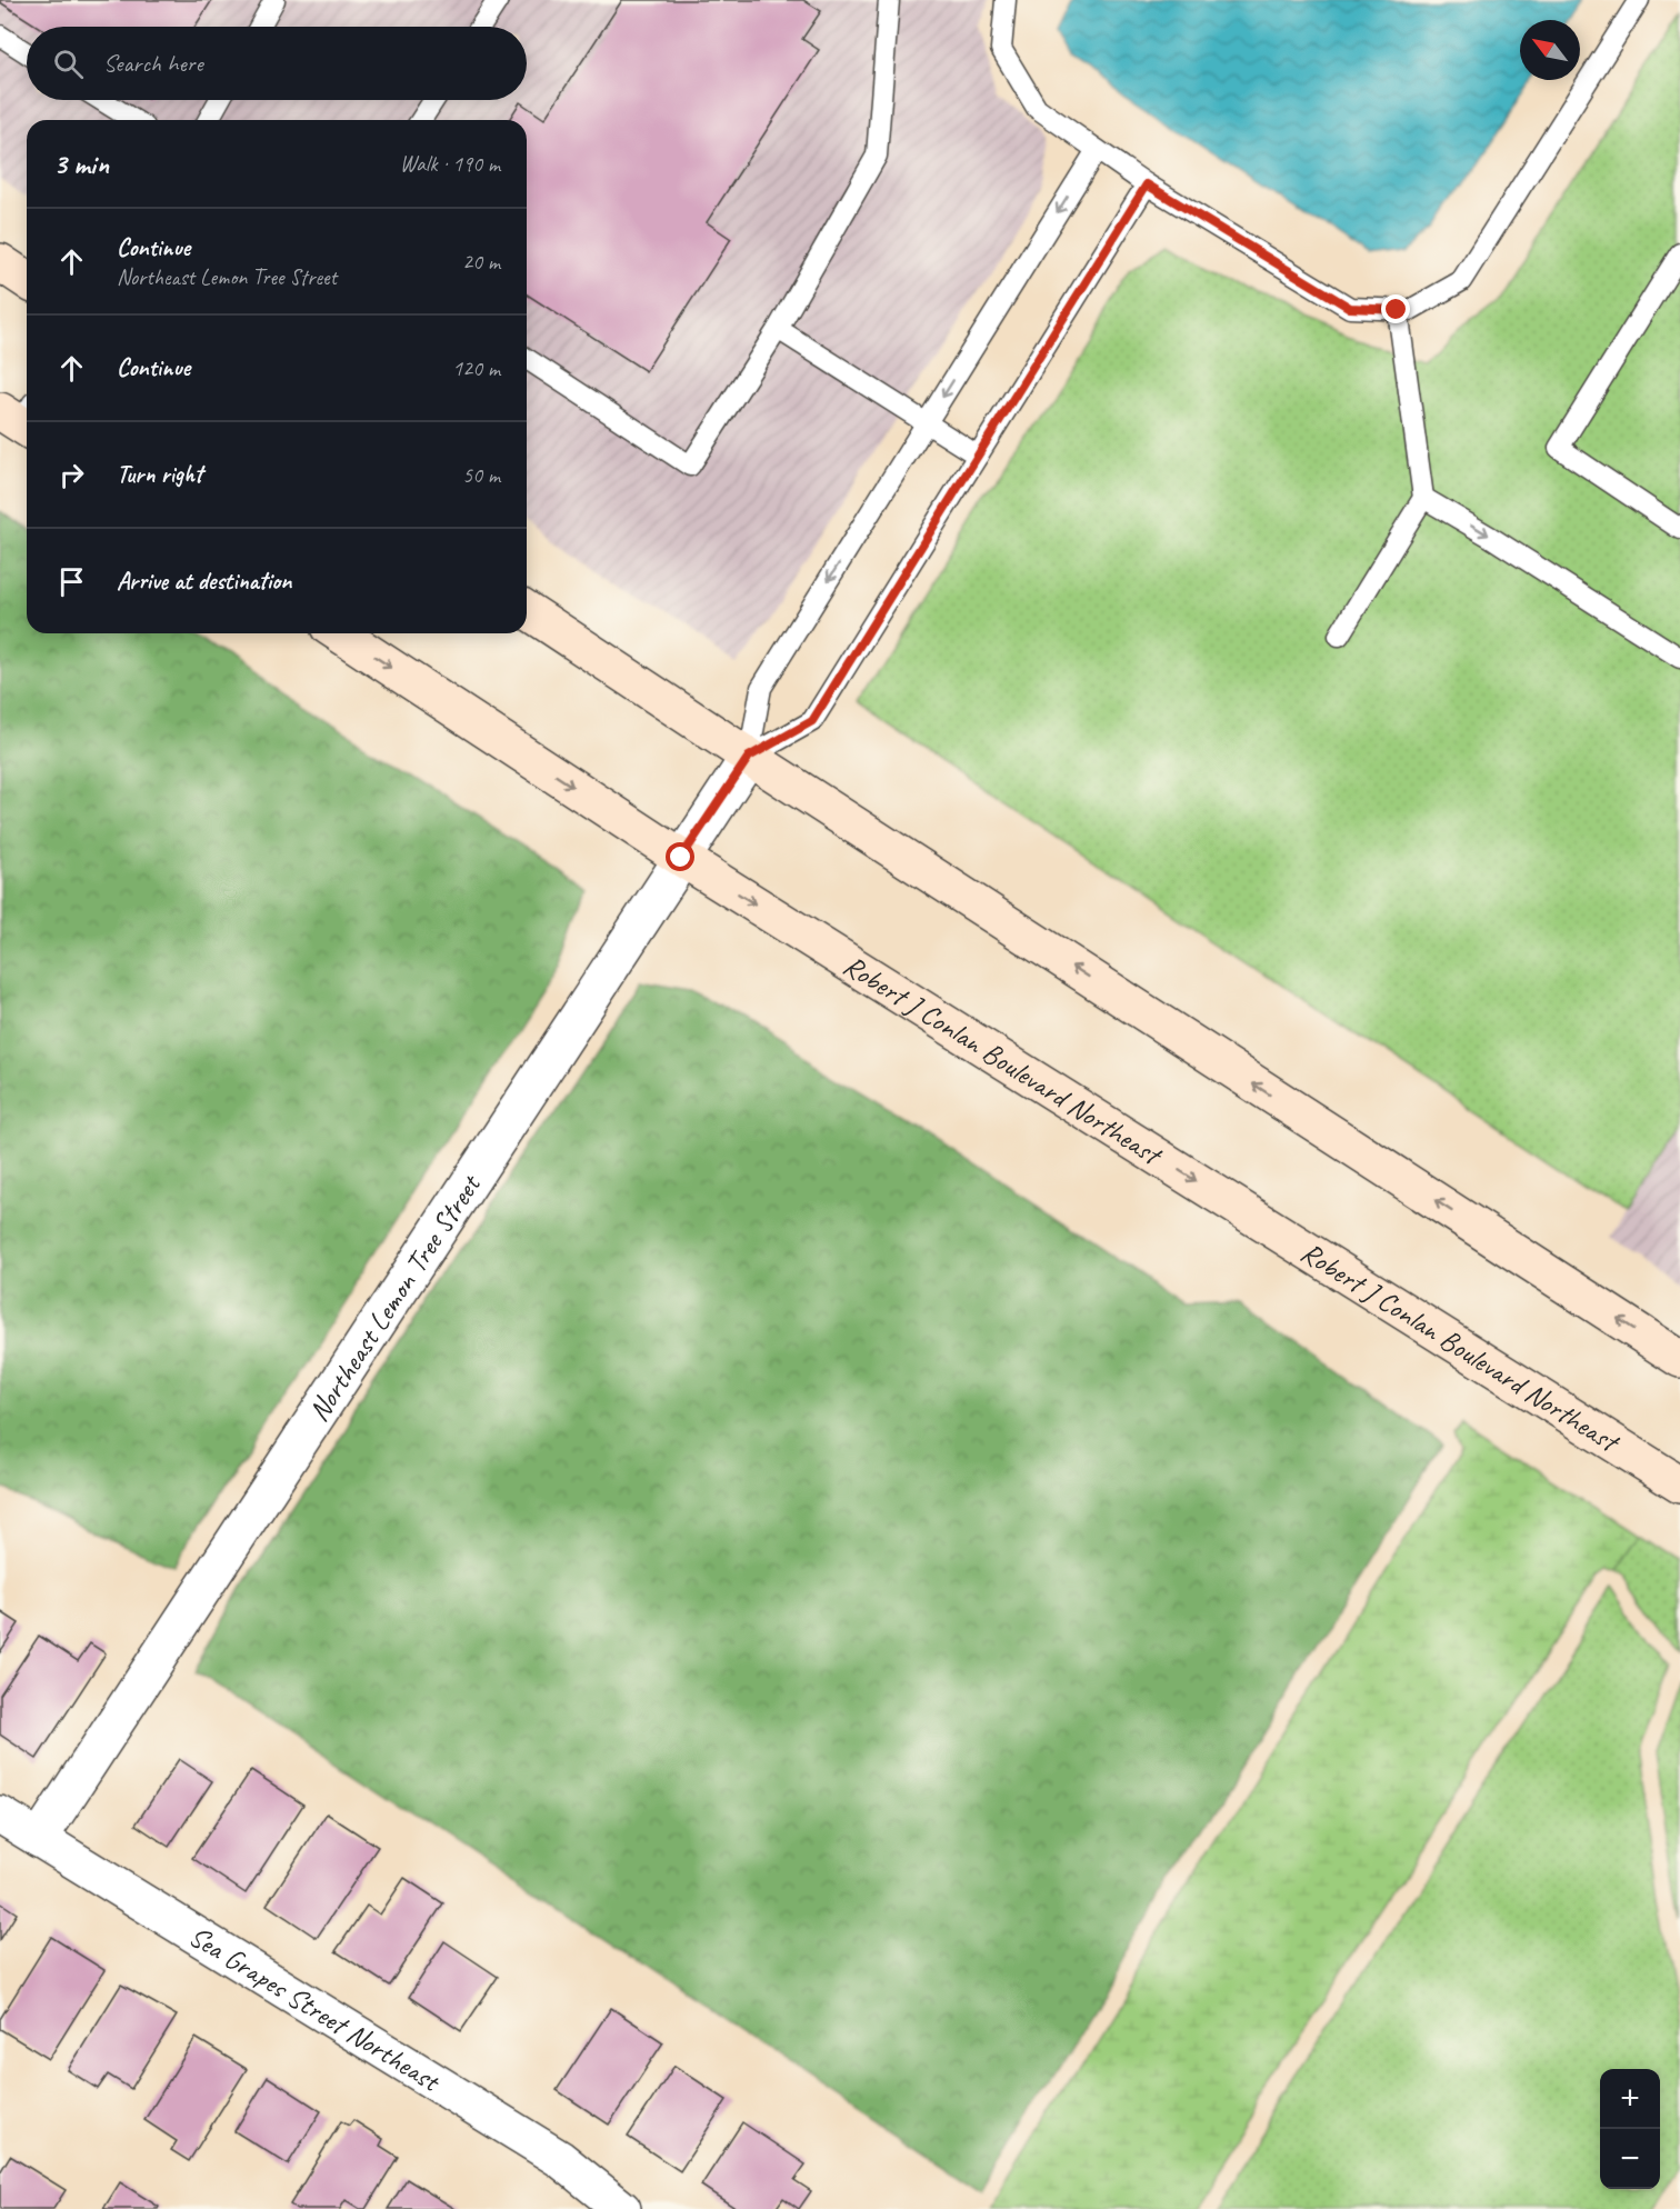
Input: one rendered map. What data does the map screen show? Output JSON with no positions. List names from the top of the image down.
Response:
{
  "streets": {
    "main road": ["Robert J Conlan Boulevard Northeast"],
    "street": ["Northeast Lemon Tree Street", "Sea Grapes Street Northeast"]
  },
  "crossings": [
    ["Robert J Conlan Boulevard Northeast", "Northeast Lemon Tree Street"],
    ["Northeast Lemon Tree Street", "Sea Grapes Street Northeast"]
  ],
  "north": "top left",
  "page": {
    "search": "Search here",
    "heading": ["3 min", "Walk · 190 m"],
    "list": [
      ["Continue", "Northeast Lemon Tree Street", "20 m"],
      ["Continue", "120 m"],
      ["Turn right", "50 m"],
      "Arrive at destination"
    ],
    "map_buttons": ["+", "−"]
  }
}
